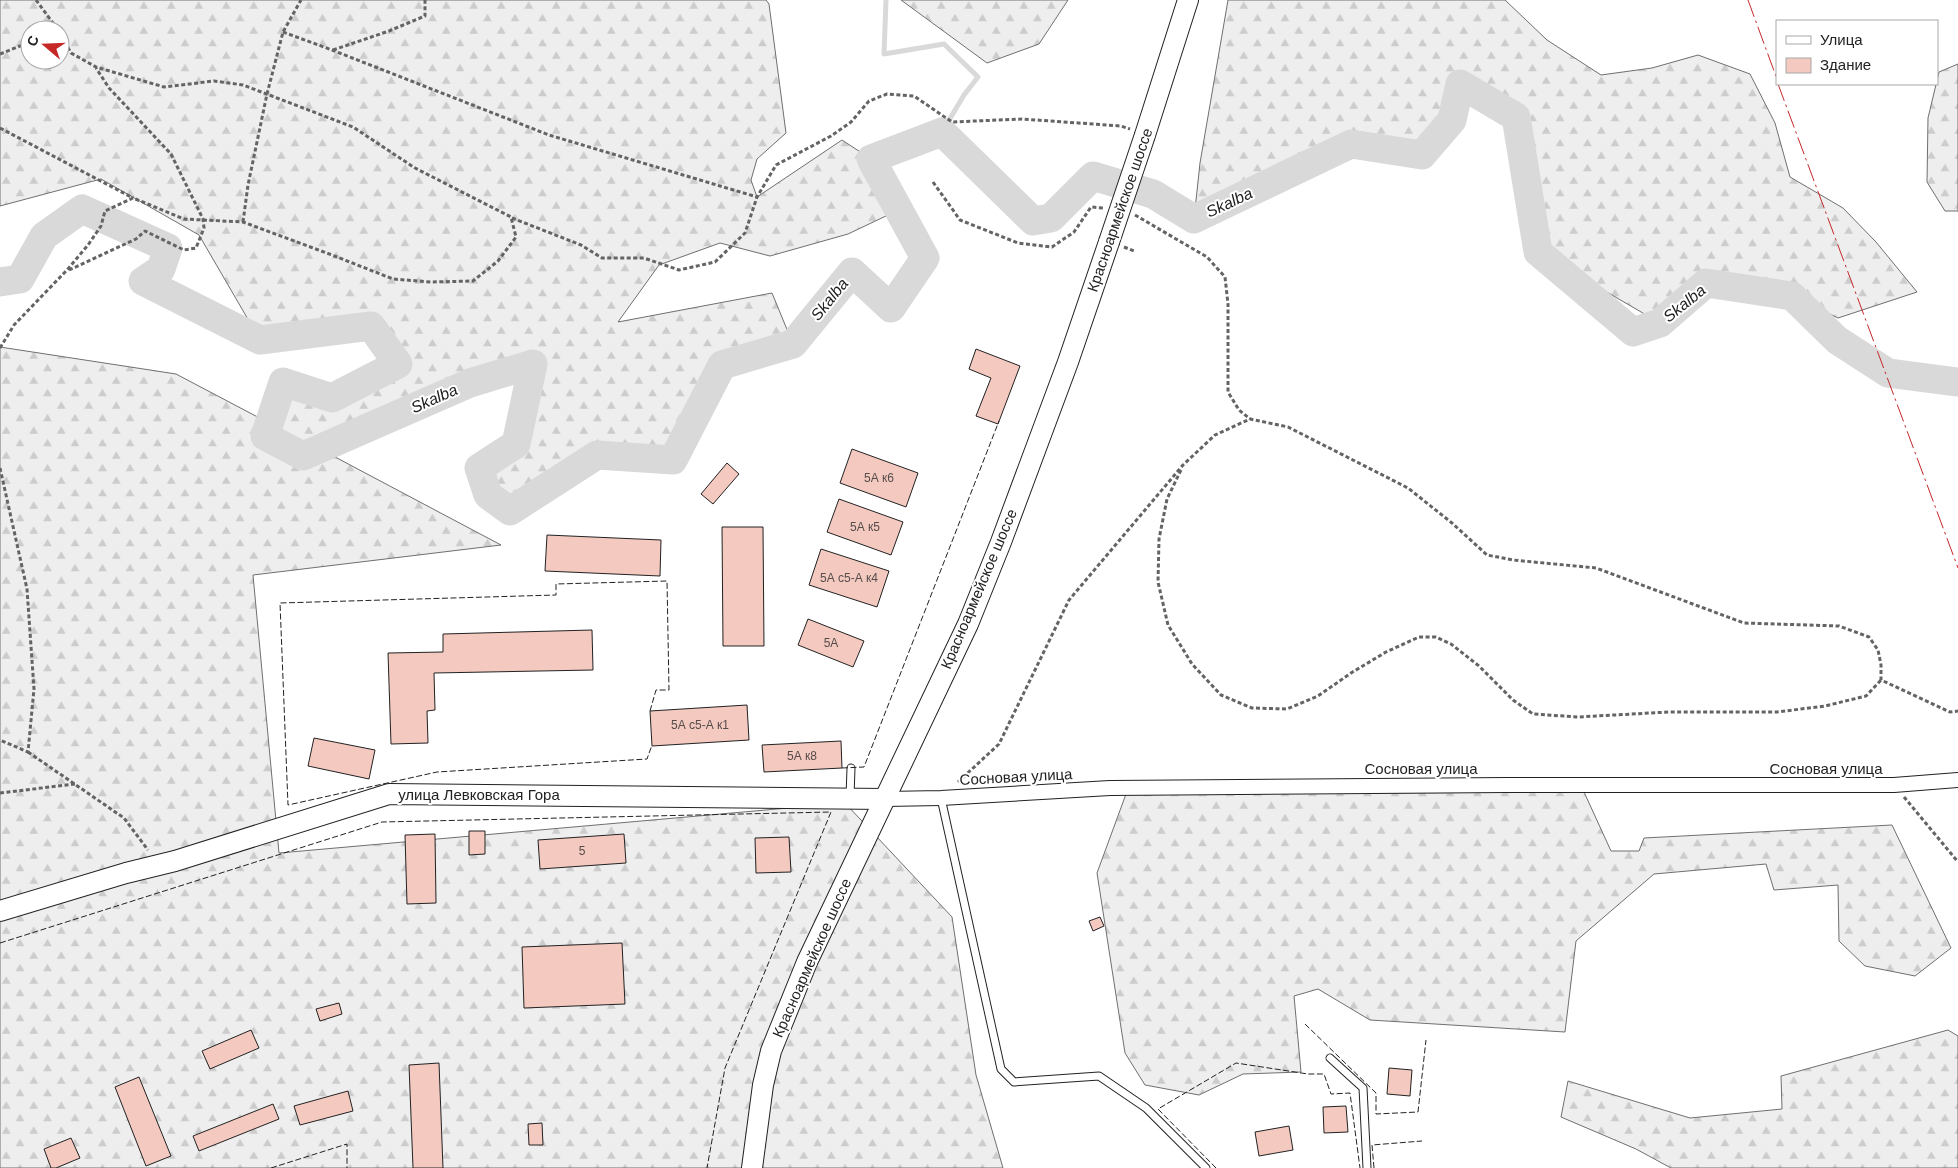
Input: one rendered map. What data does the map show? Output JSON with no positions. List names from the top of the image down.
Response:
{
  "streets": {
    "main road": ["Красноармейское шоссе", "улица Левковская Гора"],
    "street": ["Сосновая улица"]
  },
  "crossings": [
    ["Красноармейское шоссе", "Сосновая улица"],
    ["Красноармейское шоссе", "улица Левковская Гора"],
    ["Сосновая улица", "улица Левковская Гора"]
  ],
  "water": ["Skalba"],
  "house_numbers": [
    "5А к6",
    "5А к5",
    "5А с5-А к4",
    "5А",
    "5А с5-А к1",
    "5А к8",
    "5"
  ],
  "legend": ["Улица", "Здание"],
  "north": "left"
}
